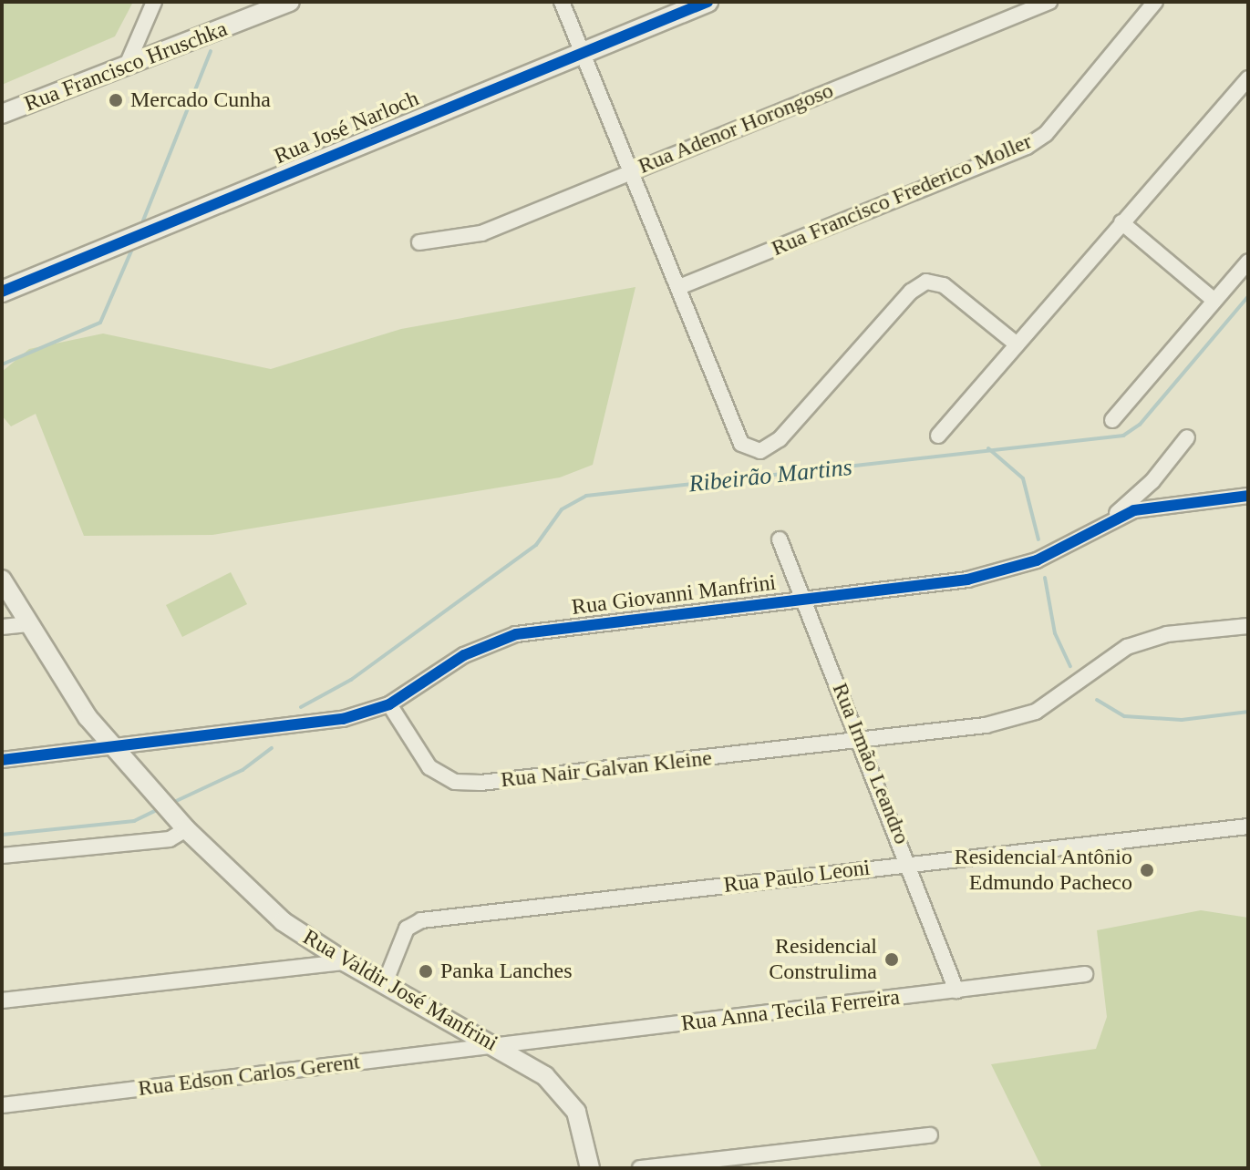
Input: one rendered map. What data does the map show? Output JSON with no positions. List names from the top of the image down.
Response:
{
  "streets": {
    "main road": ["Rua José Narloch"],
    "street": [
      "Rua Francisco Hruschka",
      "Rua Adenor Horongoso",
      "Rua Francisco Frederico Moller",
      "Rua Giovanni Manfrini",
      "Rua Irmão Leandro",
      "Rua Nair Galvan Kleine",
      "Rua Paulo Leoni",
      "Rua Valdir José Manfrini",
      "Rua Anna Tecila Ferreira",
      "Rua Edson Carlos Gerent"
    ]
  },
  "crossings": [
    ["Rua Giovanni Manfrini", "Rua Irmão Leandro"],
    ["Rua Giovanni Manfrini", "Rua Nair Galvan Kleine"],
    ["Rua Giovanni Manfrini", "Rua Valdir José Manfrini"],
    ["Rua Irmão Leandro", "Rua Nair Galvan Kleine"],
    ["Rua Irmão Leandro", "Rua Paulo Leoni"],
    ["Rua Irmão Leandro", "Rua Anna Tecila Ferreira"],
    ["Rua Paulo Leoni", "Rua Valdir José Manfrini"],
    ["Rua Valdir José Manfrini", "Rua Anna Tecila Ferreira"],
    ["Rua Valdir José Manfrini", "Rua Edson Carlos Gerent"],
    ["Rua Anna Tecila Ferreira", "Rua Edson Carlos Gerent"]
  ],
  "water": ["Ribeirão Martins"],
  "places": [
    "Mercado Cunha",
    "Residencial Antônio Edmundo Pacheco",
    "Residencial Construlima",
    "Panka Lanches"
  ]
}
